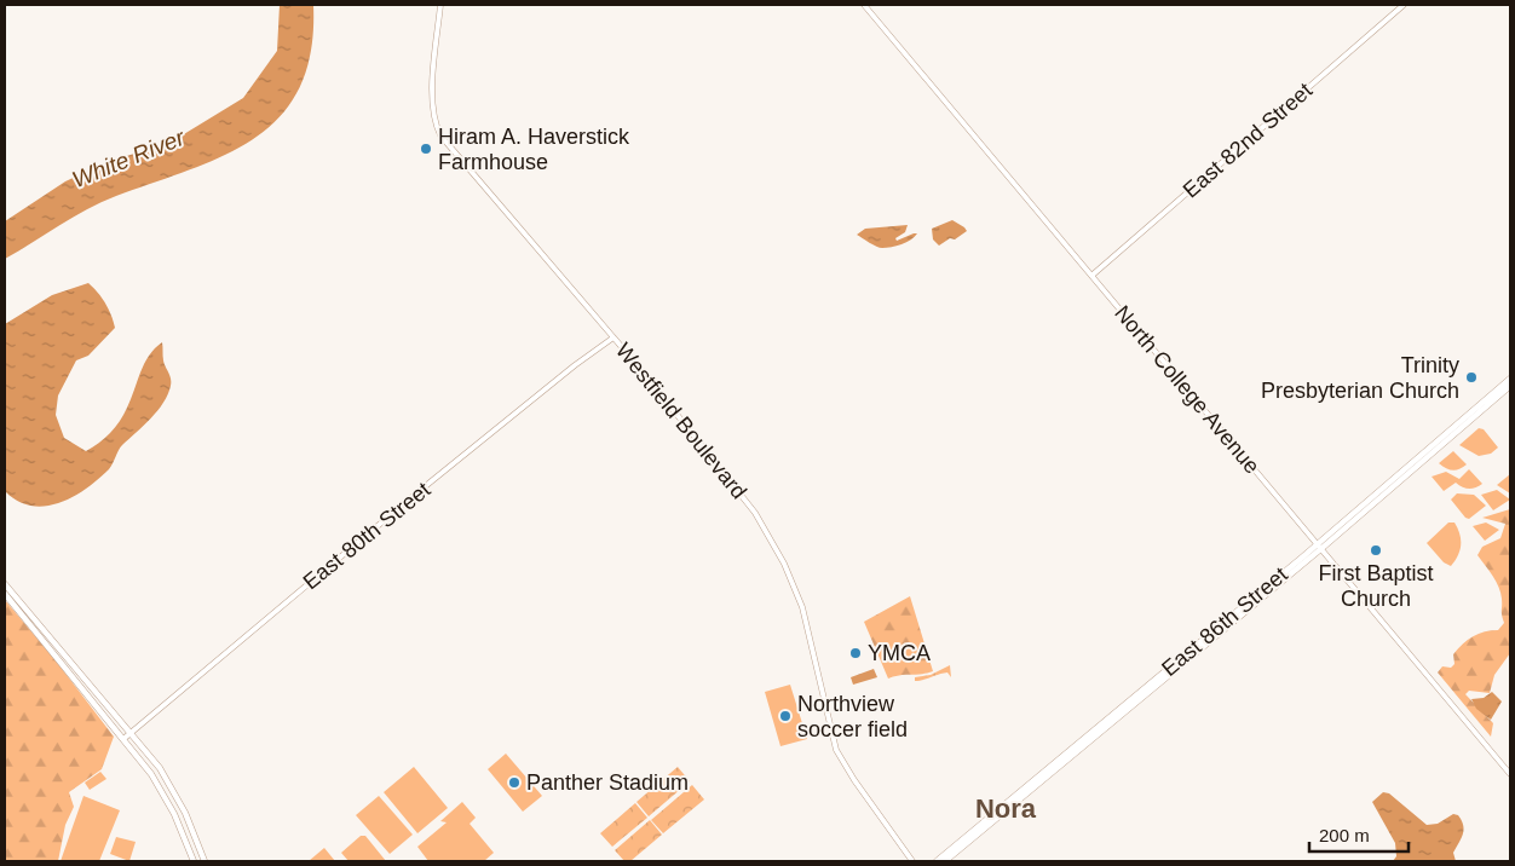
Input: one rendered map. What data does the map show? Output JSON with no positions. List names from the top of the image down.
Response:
{
  "streets": {
    "main road": ["East 86th Street"],
    "street": [
      "East 82nd Street",
      "North College Avenue",
      "Westfield Boulevard",
      "East 80th Street"
    ]
  },
  "crossings": [
    ["East 82nd Street", "North College Avenue"],
    ["North College Avenue", "East 86th Street"],
    ["Westfield Boulevard", "East 80th Street"]
  ],
  "districts": ["Nora"],
  "water": ["White River"],
  "places": [
    "Hiram A. Haverstick Farmhouse",
    "Trinity Presbyterian Church",
    "First Baptist Church",
    "YMCA",
    "Northview soccer field",
    "Panther Stadium"
  ],
  "scale_bar": "200 m"
}
